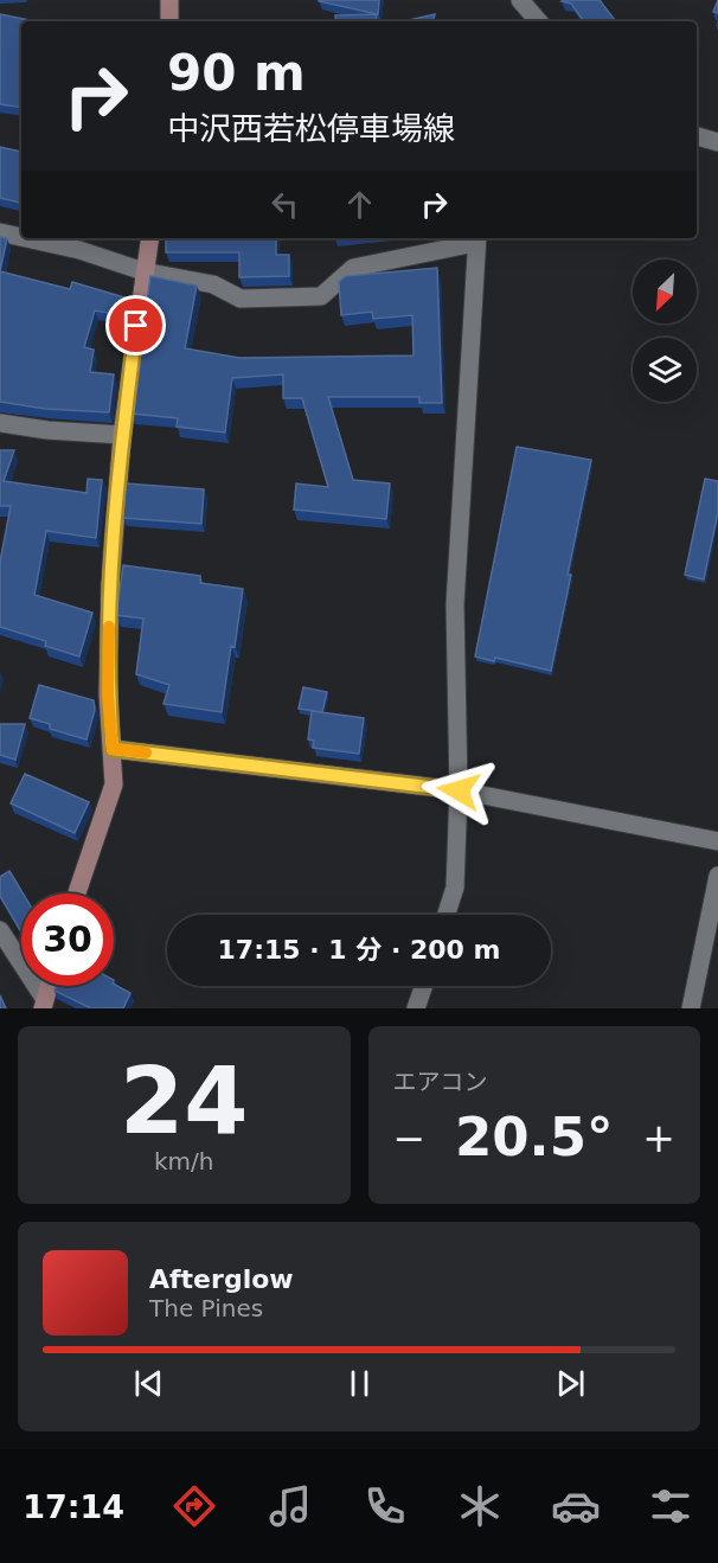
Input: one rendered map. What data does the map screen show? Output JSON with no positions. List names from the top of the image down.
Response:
{
  "north": "bottom left",
  "page": {
    "turn": ["90 m", "中沢西若松停車場線"],
    "limit": "30",
    "trip": "17:15 · 1 分 · 200 m",
    "tile": [
      ["24", "km/h"],
      "エアコン"
    ],
    "heat": ["−", "20.5°", "+"],
    "song": ["Afterglow", "The Pines"],
    "tabs": "17:14"
  }
}
